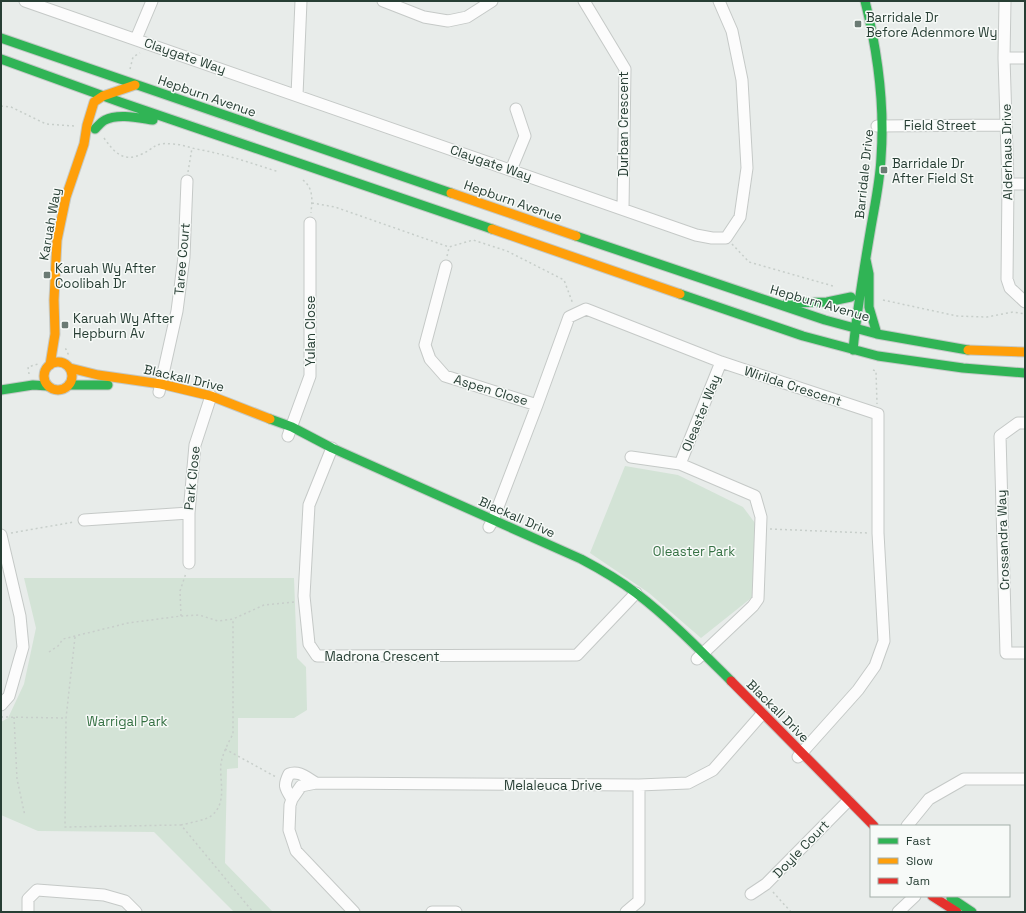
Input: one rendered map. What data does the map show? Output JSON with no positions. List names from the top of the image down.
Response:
{
  "streets": {
    "main road": [
      "Hepburn Avenue",
      "Barridale Drive",
      "Karuah Way",
      "Blackall Drive"
    ],
    "street": [
      "Claygate Way",
      "Durban Crescent",
      "Field Street",
      "Alderhaus Drive",
      "Taree Court",
      "Yulan Close",
      "Wirilda Crescent",
      "Aspen Close",
      "Oleaster Way",
      "Park Close",
      "Crossandra Way",
      "Madrona Crescent",
      "Melaleuca Drive",
      "Doyle Court"
    ]
  },
  "crossings": [
    ["Claygate Way", "Durban Crescent"],
    ["Hepburn Avenue", "Barridale Drive"],
    ["Hepburn Avenue", "Karuah Way"],
    ["Field Street", "Alderhaus Drive"],
    ["Field Street", "Barridale Drive"],
    ["Karuah Way", "Blackall Drive"],
    ["Taree Court", "Blackall Drive"],
    ["Yulan Close", "Blackall Drive"],
    ["Blackall Drive", "Wirilda Crescent"],
    ["Blackall Drive", "Oleaster Way"],
    ["Blackall Drive", "Park Close"],
    ["Blackall Drive", "Madrona Crescent"],
    ["Blackall Drive", "Melaleuca Drive"],
    ["Blackall Drive", "Doyle Court"],
    ["Wirilda Crescent", "Oleaster Way"]
  ],
  "parks": ["Oleaster Park", "Warrigal Park"],
  "places": {
    "transit": [
      "Barridale Dr Before Adenmore Wy",
      "Barridale Dr After Field St",
      "Karuah Wy After Coolibah Dr",
      "Karuah Wy After Hepburn Av"
    ]
  },
  "legend": ["Fast", "Slow", "Jam"]
}
